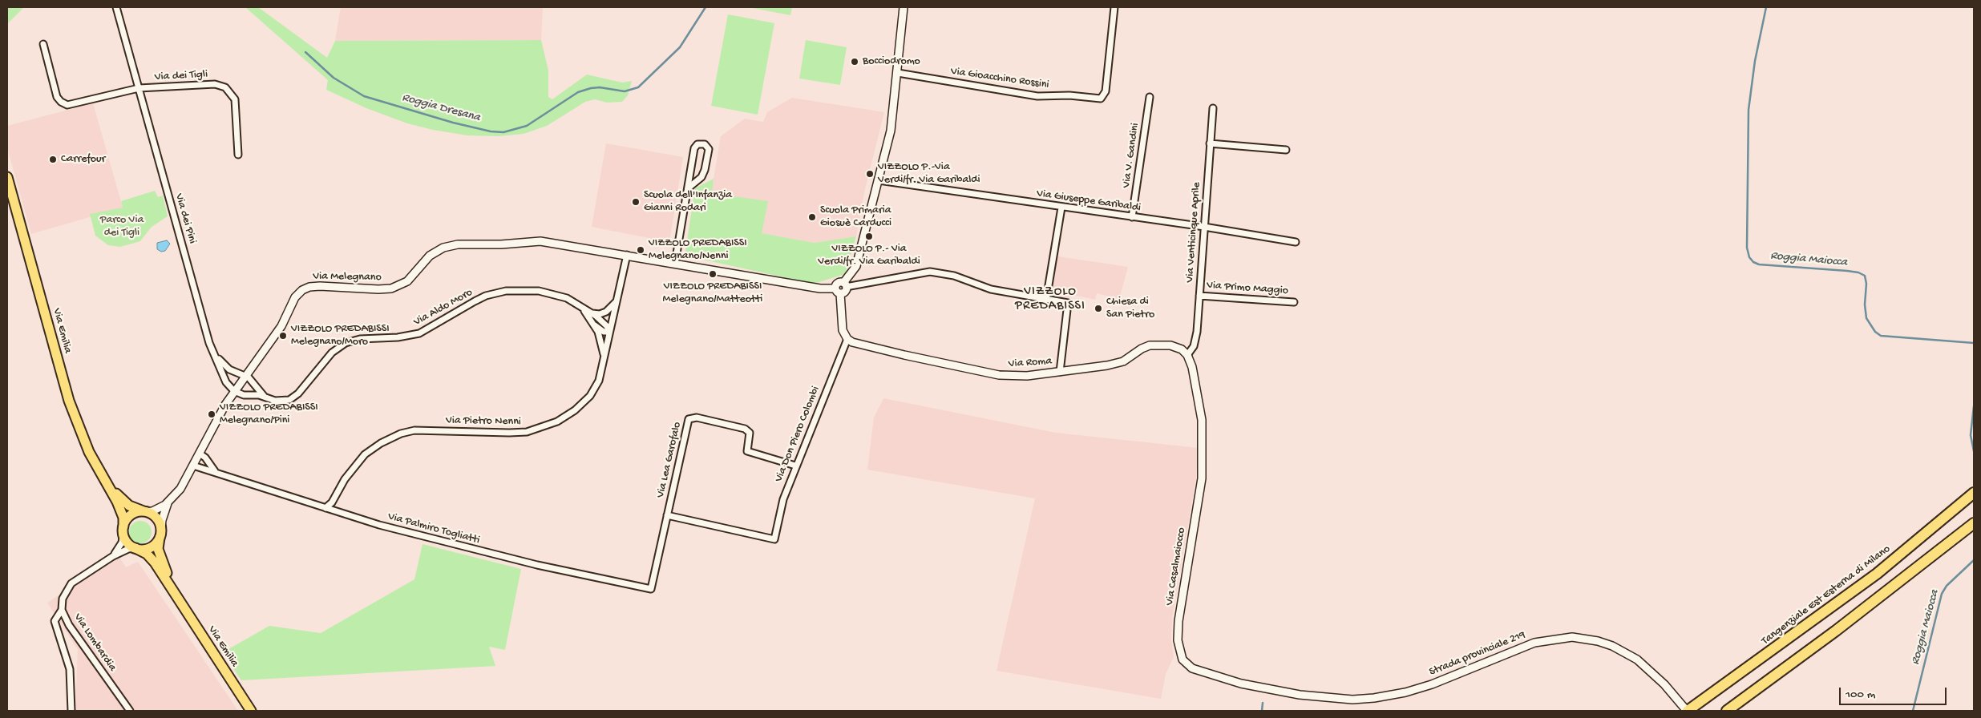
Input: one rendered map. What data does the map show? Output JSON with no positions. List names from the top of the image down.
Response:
{
  "streets": {
    "highway": ["Tangenziale Est Esterna di Milano"],
    "main road": ["Via Emilia"],
    "street": [
      "Via dei Tigli",
      "Via Gioacchino Rossini",
      "Via V. Gandini",
      "Via Giuseppe Garibaldi",
      "Via dei Pini",
      "Via Venticinque Aprile",
      "Via Melegnano",
      "Via Primo Maggio",
      "Via Aldo Moro",
      "Via Roma",
      "Via Pietro Nenni",
      "Via Don Piero Colombi",
      "Via Lea Garofalo",
      "Via Palmiro Togliatti",
      "Via Casalmaiocco",
      "Via Lombardia",
      "Strada provinciale 219"
    ]
  },
  "crossings": [
    ["Via dei Tigli", "Via dei Pini"],
    ["Via V. Gandini", "Via Giuseppe Garibaldi"],
    ["Via Giuseppe Garibaldi", "Via Venticinque Aprile"],
    ["Via dei Pini", "Via Melegnano"],
    ["Via dei Pini", "Via Aldo Moro"],
    ["Via Venticinque Aprile", "Via Primo Maggio"],
    ["Via Venticinque Aprile", "Via Roma"],
    ["Via Venticinque Aprile", "Via Casalmaiocco"],
    ["Via Melegnano", "Via Aldo Moro"],
    ["Via Melegnano", "Via Emilia"],
    ["Via Melegnano", "Via Pietro Nenni"],
    ["Via Melegnano", "Via Palmiro Togliatti"],
    ["Via Melegnano", "Via Lombardia"],
    ["Via Aldo Moro", "Via Pietro Nenni"],
    ["Via Emilia", "Via Lombardia"],
    ["Via Roma", "Via Don Piero Colombi"],
    ["Via Roma", "Via Casalmaiocco"],
    ["Via Pietro Nenni", "Via Palmiro Togliatti"],
    ["Via Don Piero Colombi", "Via Lea Garofalo"],
    ["Via Lea Garofalo", "Via Palmiro Togliatti"],
    ["Via Casalmaiocco", "Strada provinciale 219"],
    ["Tangenziale Est Esterna di Milano", "Strada provinciale 219"]
  ],
  "districts": ["VIZZOLO PREDABISSI"],
  "water": ["Roggia Dresana", "Roggia Maiocca"],
  "parks": ["Parco Via dei Tigli"],
  "places": [
    "Bocciodromo",
    "Carrefour",
    "VIZZOLO P.-Via Verdi/fr. Via Garibaldi",
    "Scuola dell'Infanzia Gianni Rodari",
    "Scuola Primaria Giosuè Carducci",
    "VIZZOLO P.- Via Verdi/fr. Via Garibaldi",
    "VIZZOLO PREDABISSI Melegnano/Nenni",
    "VIZZOLO PREDABISSI Melegnano/Matteotti",
    "Chiesa di San Pietro",
    "VIZZOLO PREDABISSI Melegnano/Moro",
    "VIZZOLO PREDABISSI Melegnano/Pini"
  ],
  "scale_bar": "100 m"
}
